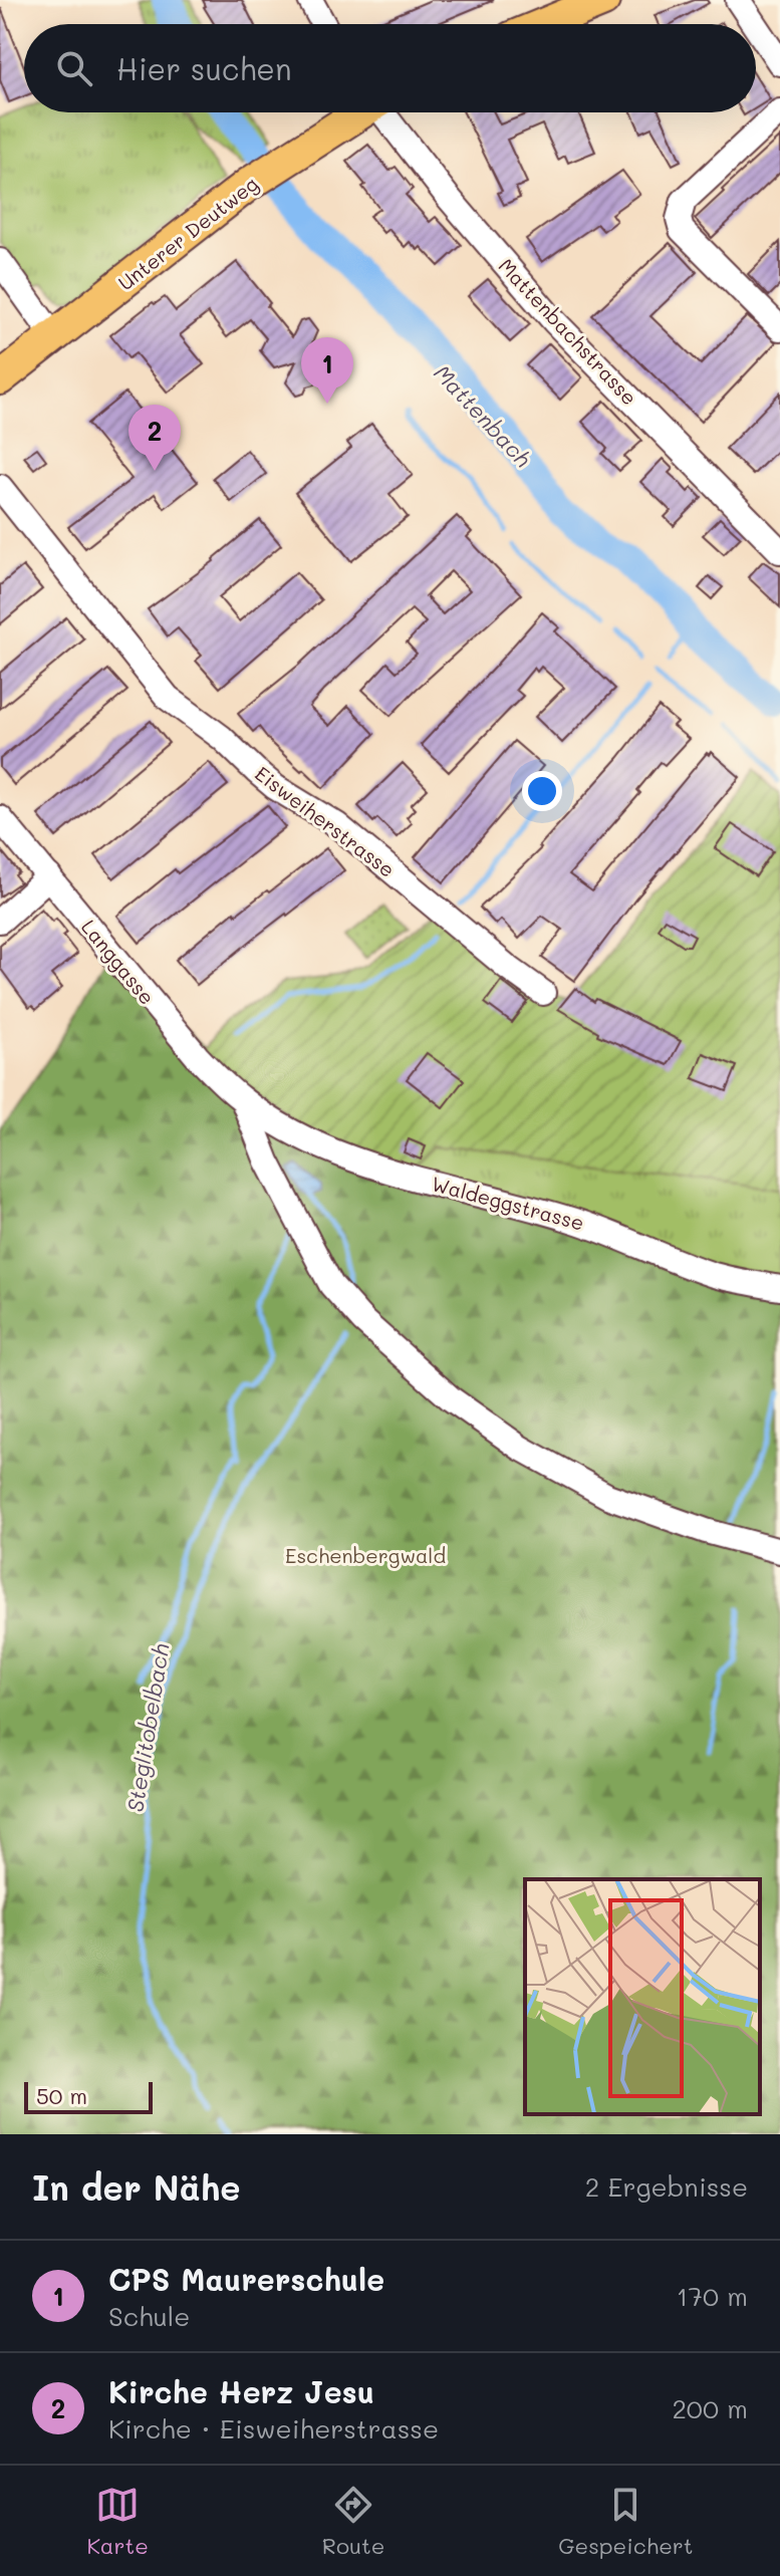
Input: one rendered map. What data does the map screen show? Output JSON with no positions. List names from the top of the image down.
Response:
{
  "streets": {
    "main road": ["Unterer Deutweg"],
    "street": [
      "Mattenbachstrasse",
      "Eisweiherstrasse",
      "Langgasse",
      "Waldeggstrasse"
    ]
  },
  "crossings": [
    ["Langgasse", "Waldeggstrasse"]
  ],
  "water": ["Mattenbach", "Steglitobelbach"],
  "parks": ["Eschenbergwald"],
  "scale_bar": "50 m",
  "page": {
    "search": "Hier suchen",
    "pins": ["1", "2"],
    "scale": "50 m",
    "heading": ["In der Nähe", "2 Ergebnisse"],
    "list": [
      {
        "mark": "1",
        "name": "CPS Maurerschule",
        "note": "Schule",
        "value": "170 m"
      },
      {
        "mark": "2",
        "name": "Kirche Herz Jesu",
        "note": "Kirche · Eisweiherstrasse",
        "value": "200 m"
      }
    ],
    "nav": ["Karte", "Route", "Gespeichert"]
  }
}
